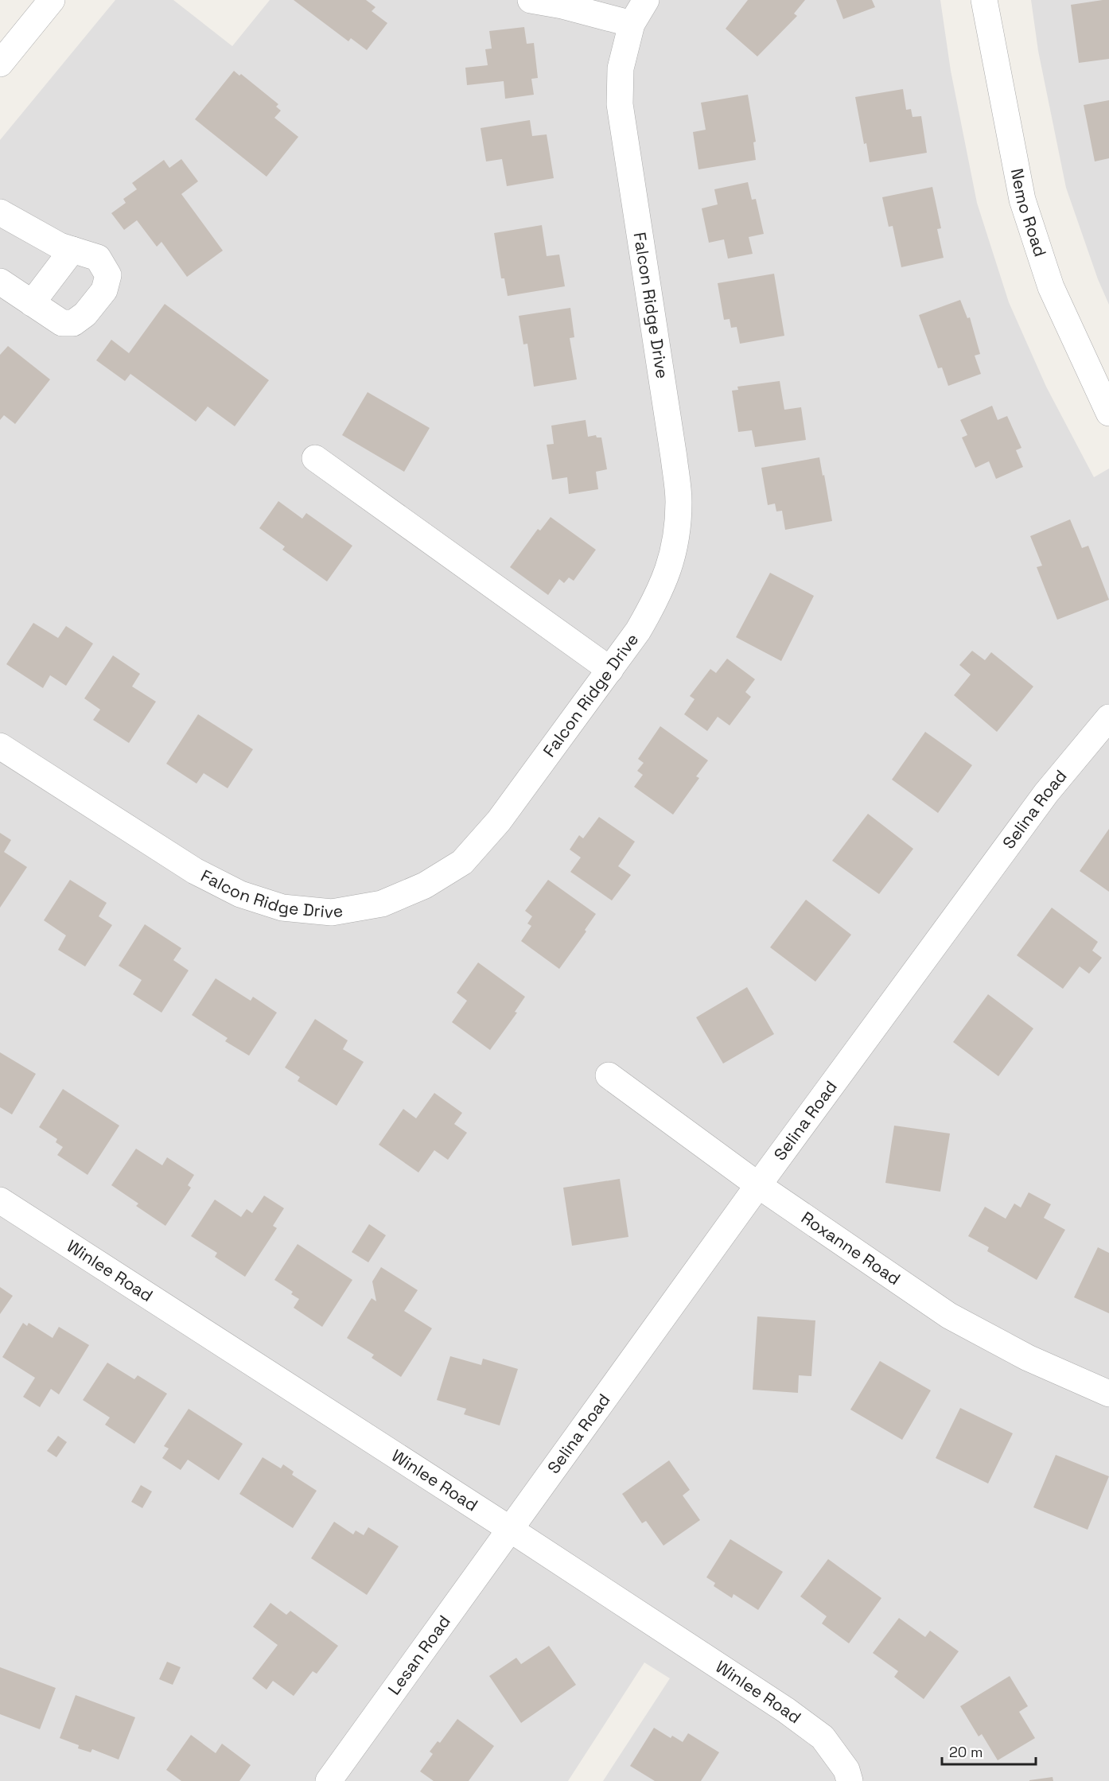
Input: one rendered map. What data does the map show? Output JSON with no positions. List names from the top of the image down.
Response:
{
  "streets": {
    "street": [
      "Nemo Road",
      "Falcon Ridge Drive",
      "Selina Road",
      "Roxanne Road",
      "Winlee Road",
      "Lesan Road"
    ]
  },
  "crossings": [
    ["Selina Road", "Roxanne Road"],
    ["Selina Road", "Winlee Road"],
    ["Selina Road", "Lesan Road"],
    ["Winlee Road", "Lesan Road"]
  ],
  "scale_bar": "20 m"
}
